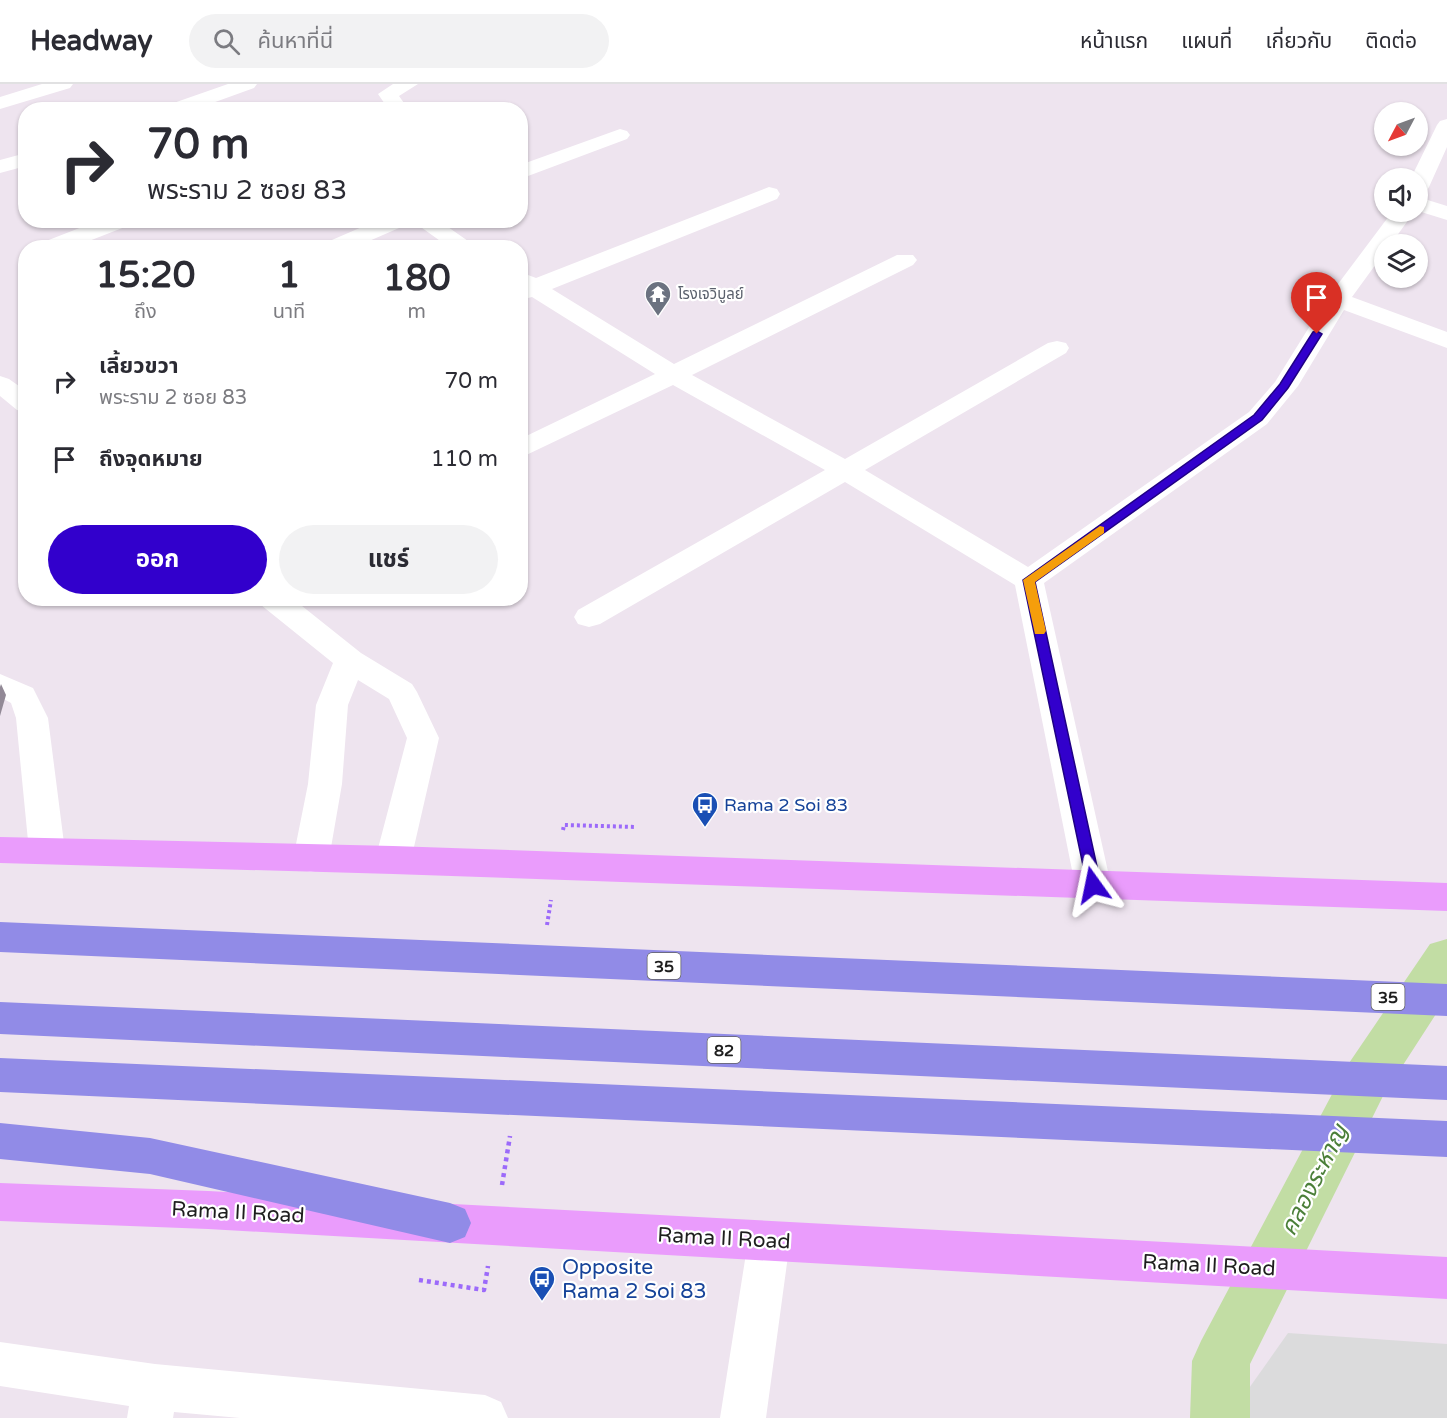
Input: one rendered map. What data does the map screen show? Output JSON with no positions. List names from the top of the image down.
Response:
{
  "streets": {
    "highway": ["35", "82"],
    "main road": ["Rama II Road"]
  },
  "water": ["คลองระหาญ"],
  "places": {
    "temple": ["โรงเจวิบูลย์"],
    "bus stop": ["Rama 2 Soi 83", "Opposite Rama 2 Soi 83"]
  },
  "north": "bottom left",
  "page": {
    "header": "Headway",
    "search": "ค้นหาที่นี่",
    "nav": [
      "หน้าแรก",
      "แผนที่",
      "เกี่ยวกับ",
      "ติดต่อ"
    ],
    "turn": ["70 m", "พระราม 2 ซอย 83"],
    "eta": [
      "15:20",
      "ถึง",
      "1",
      "นาที",
      "180",
      "m"
    ],
    "list": [
      {
        "name": "เลี้ยวขวา",
        "note": "พระราม 2 ซอย 83",
        "value": "70 m"
      },
      {
        "name": "ถึงจุดหมาย",
        "value": "110 m"
      }
    ],
    "buttons": ["ออก", "แชร์"]
  }
}
